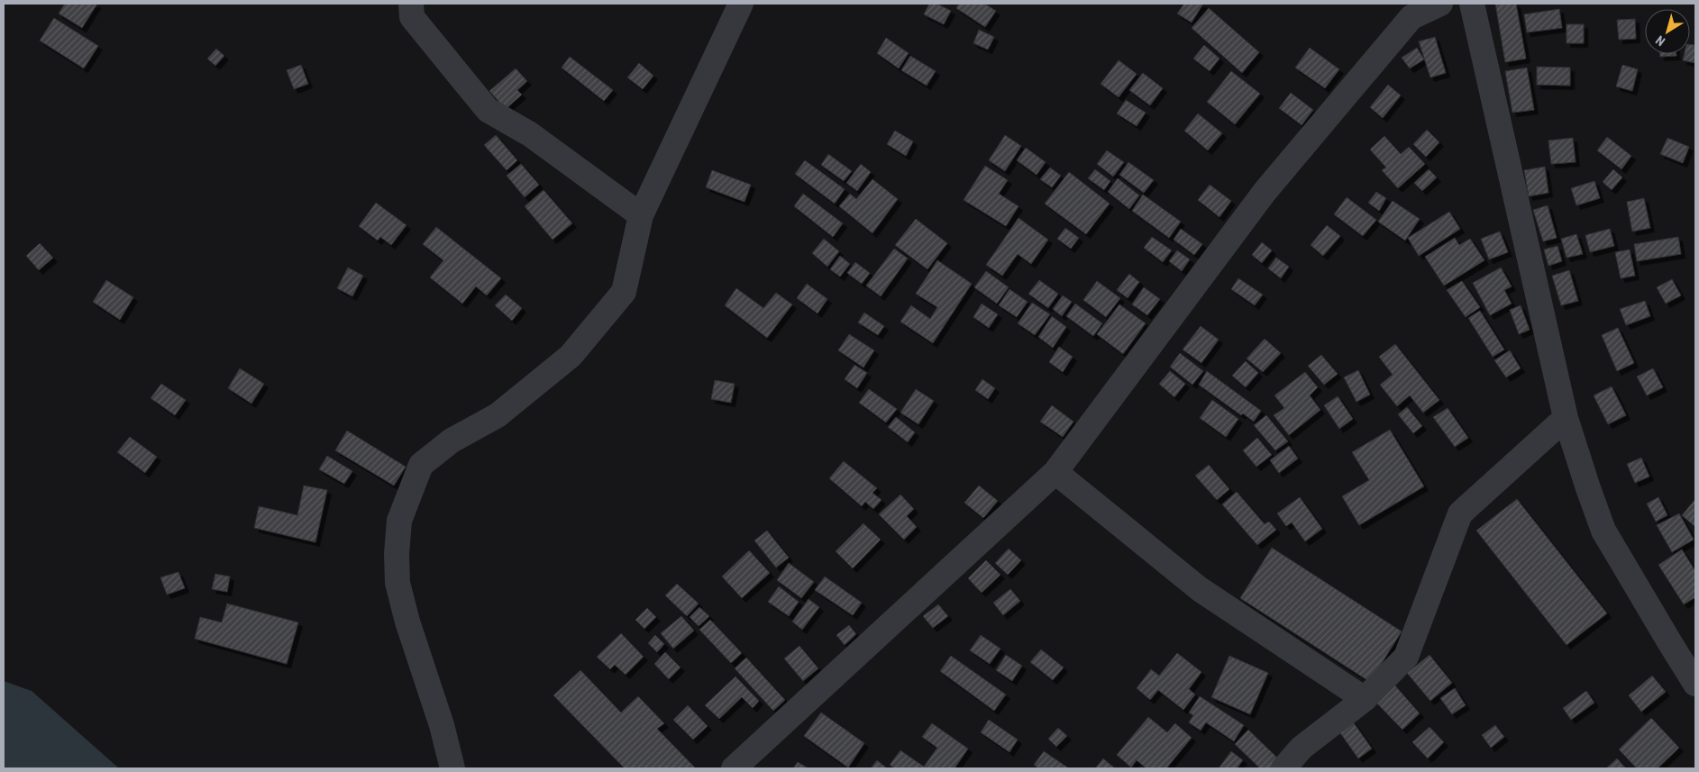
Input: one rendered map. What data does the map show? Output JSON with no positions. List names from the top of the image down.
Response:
{
  "north": "bottom left"
}
